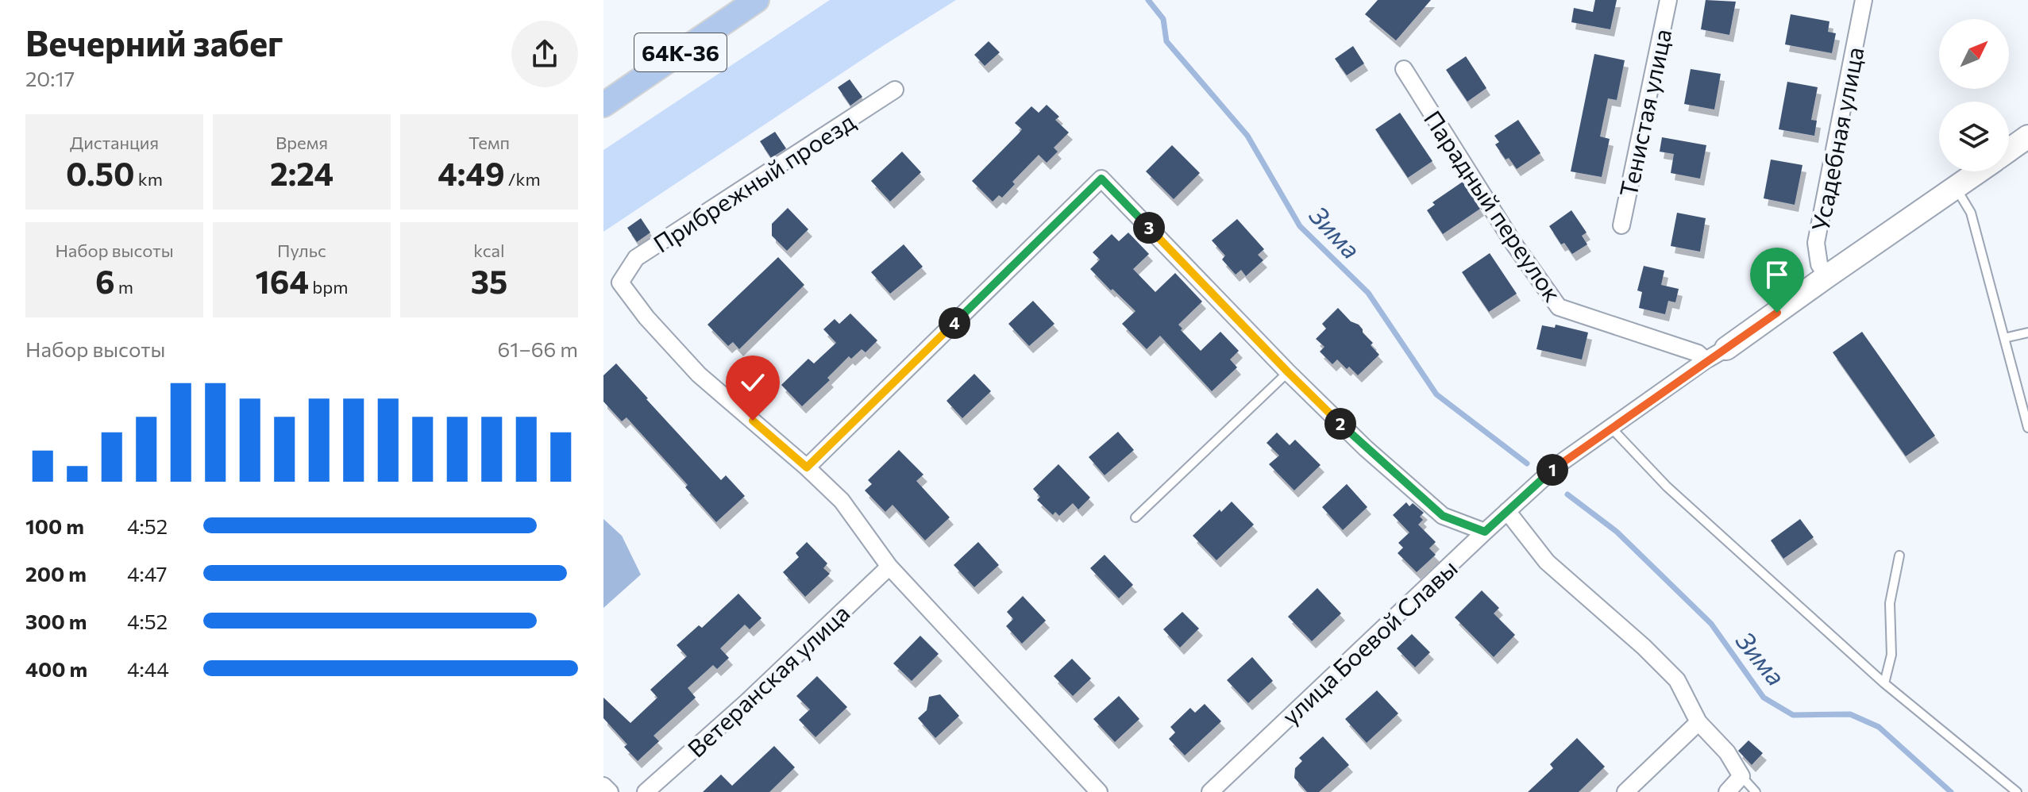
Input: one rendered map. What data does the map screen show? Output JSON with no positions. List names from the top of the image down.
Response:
{
  "streets": {
    "main road": ["64К-36"],
    "street": [
      "Тенистая улица",
      "Усадебная улица",
      "Прибрежный проезд",
      "Парадный переулок",
      "улица Боевой Славы",
      "Ветеранская улица"
    ]
  },
  "crossings": [
    ["Усадебная улица", "улица Боевой Славы"],
    ["Парадный переулок", "улица Боевой Славы"]
  ],
  "water": ["Зима"],
  "north": "top right",
  "page": {
    "heading": ["Вечерний забег", "20:17"],
    "stats": [
      ["Дистанция", "0.50 km"],
      ["Время", "2:24"],
      ["Темп", "4:49 /km"],
      ["Набор высоты", "6 m"],
      ["Пульс", "164 bpm"],
      ["kcal", "35"]
    ],
    "pins": [
      "3",
      "4",
      "2",
      "1"
    ],
    "chart": ["Набор высоты", "61–66 m"],
    "list": [
      {
        "name": "100 m",
        "note": "4:52"
      },
      {
        "name": "200 m",
        "note": "4:47"
      },
      {
        "name": "300 m",
        "note": "4:52"
      },
      {
        "name": "400 m",
        "note": "4:44"
      }
    ]
  }
}
